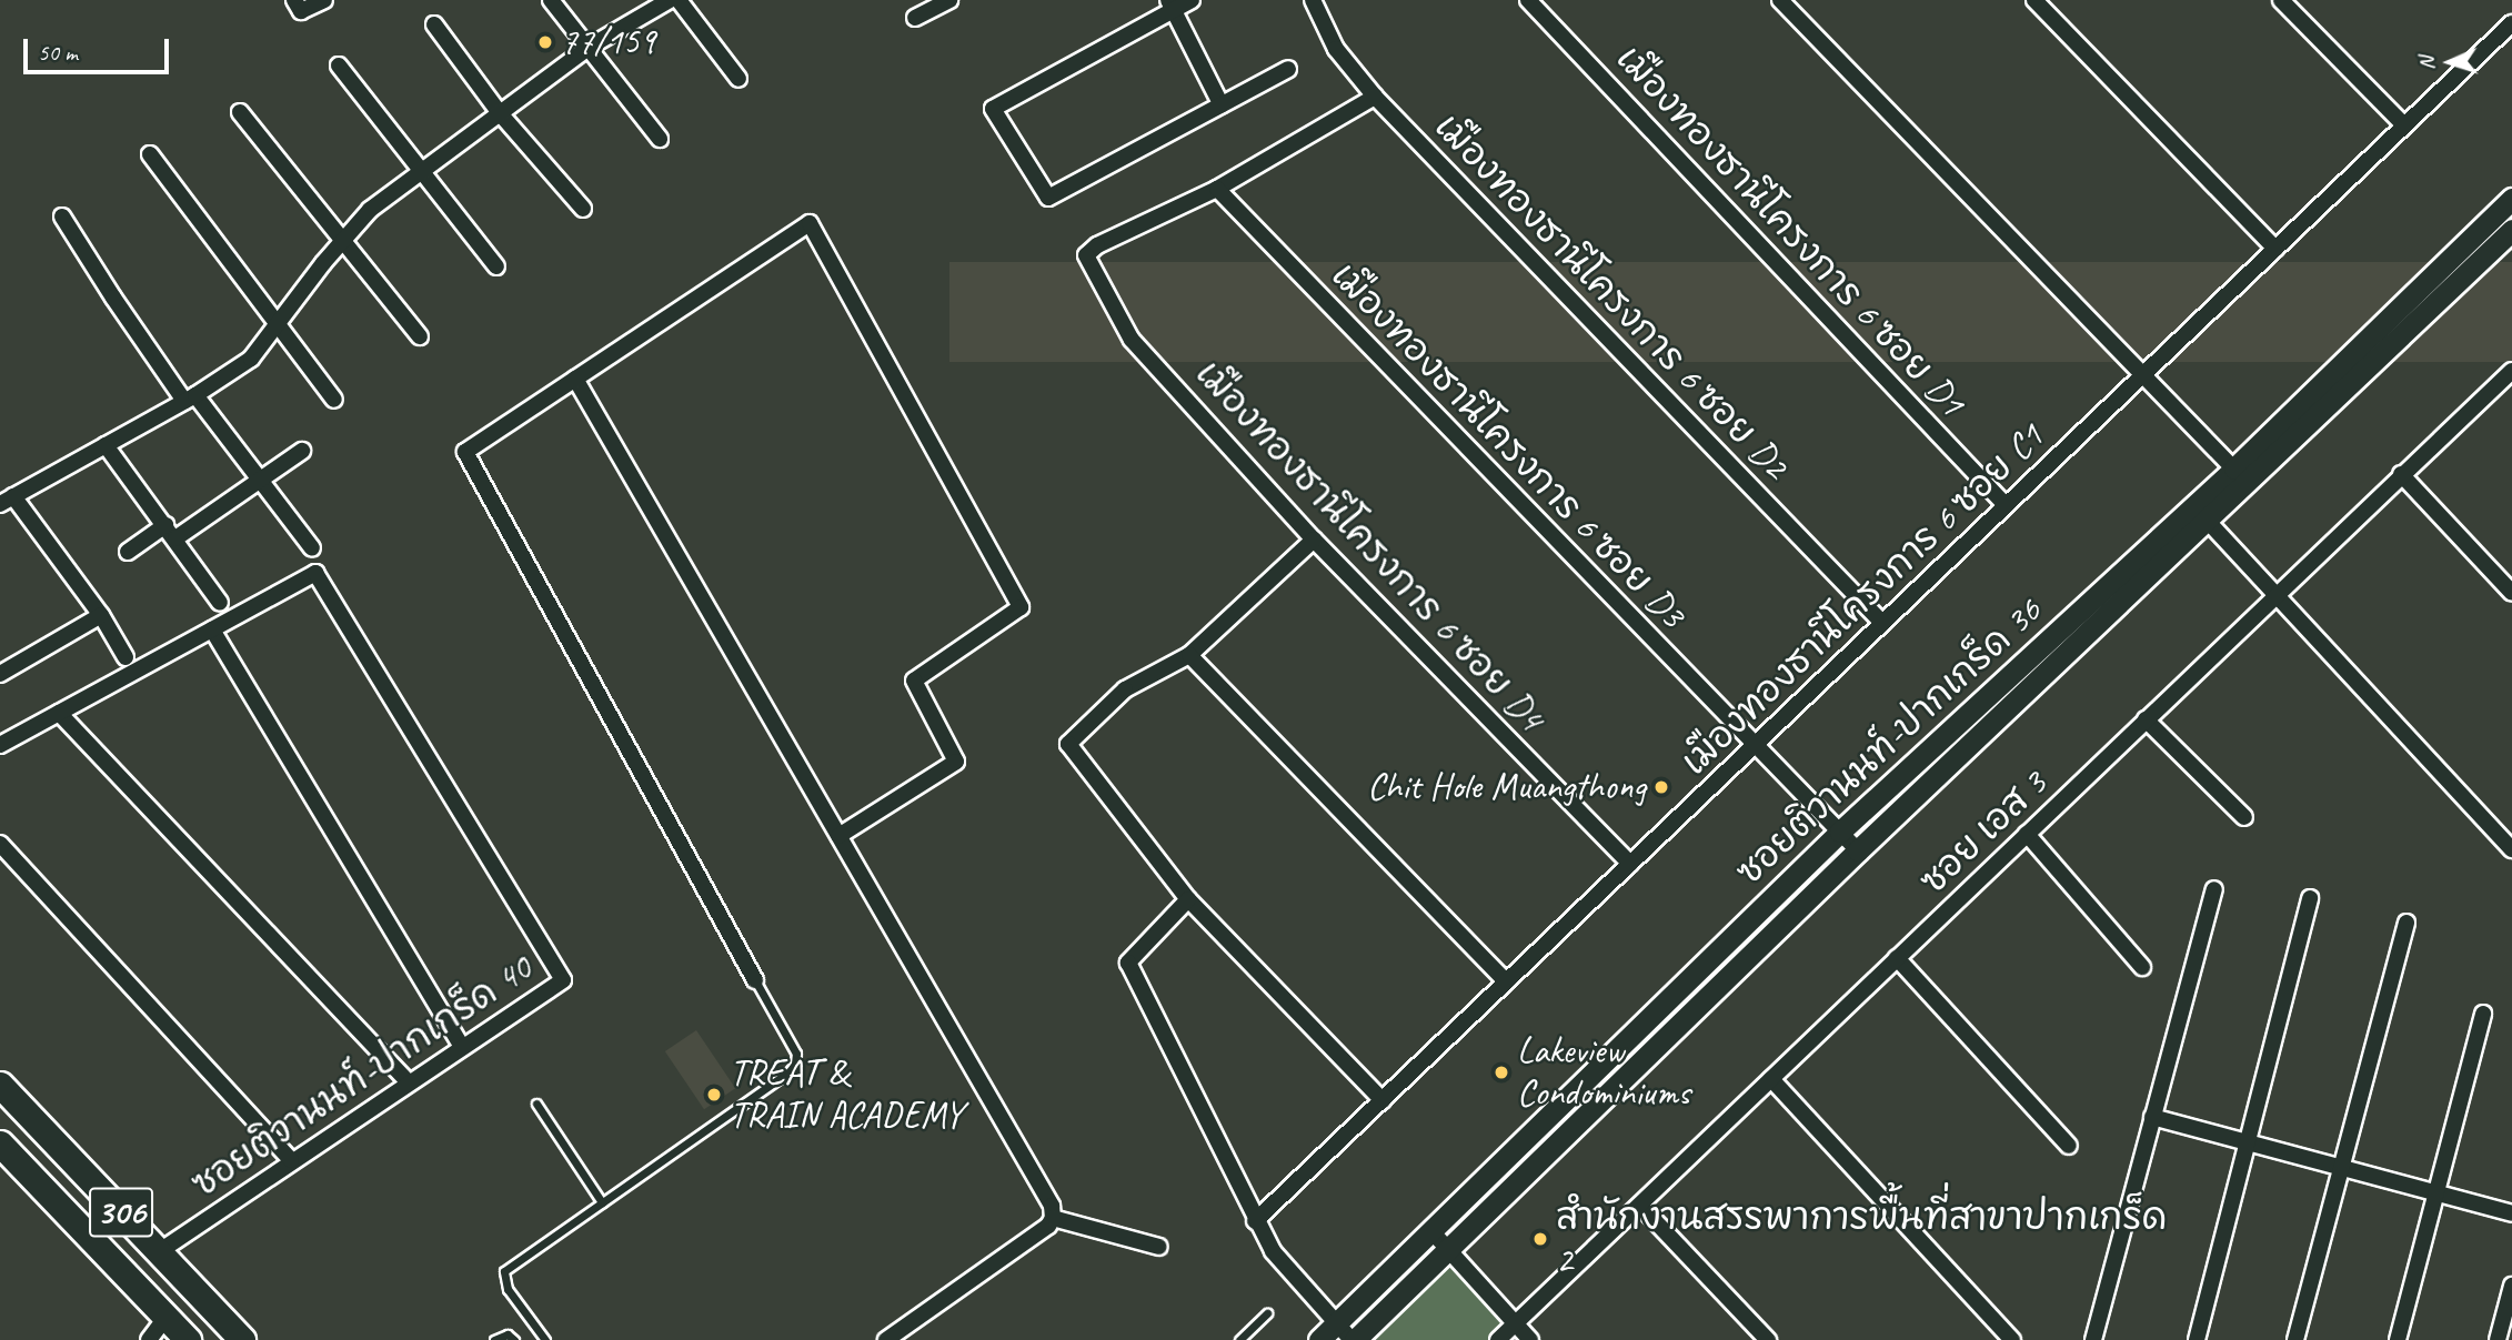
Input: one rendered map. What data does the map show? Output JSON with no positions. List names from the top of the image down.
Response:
{
  "streets": {
    "main road": ["306"],
    "street": [
      "เมืองทองธานีโครงการ 6 ซอย D1",
      "เมืองทองธานีโครงการ 6 ซอย D2",
      "เมืองทองธานีโครงการ 6 ซอย D3",
      "เมืองทองธานีโครงการ 6 ซอย D4",
      "เมืองทองธานีโครงการ 6 ซอย C1",
      "ซอยติวานนท์-ปากเกร็ด 36",
      "ซอย เอส 3",
      "ซอยติวานนท์-ปากเกร็ด 40"
    ]
  },
  "crossings": [
    ["เมืองทองธานีโครงการ 6 ซอย D1", "เมืองทองธานีโครงการ 6 ซอย C1"],
    ["เมืองทองธานีโครงการ 6 ซอย D2", "เมืองทองธานีโครงการ 6 ซอย C1"],
    ["เมืองทองธานีโครงการ 6 ซอย D3", "เมืองทองธานีโครงการ 6 ซอย D4"],
    ["เมืองทองธานีโครงการ 6 ซอย D3", "เมืองทองธานีโครงการ 6 ซอย C1"],
    ["เมืองทองธานีโครงการ 6 ซอย D3", "ซอยติวานนท์-ปากเกร็ด 36"],
    ["เมืองทองธานีโครงการ 6 ซอย D4", "เมืองทองธานีโครงการ 6 ซอย C1"],
    ["ซอยติวานนท์-ปากเกร็ด 40", "306"]
  ],
  "places": [
    "77/159",
    "Chit Hole Muangthong",
    "Lakeview Condominiums",
    "TREAT & TRAIN ACADEMY",
    "สำนักงานสรรพาการพื้นที่สาขาปากเกร็ด 2"
  ],
  "scale_bar": "50 m",
  "north": "left"
}
